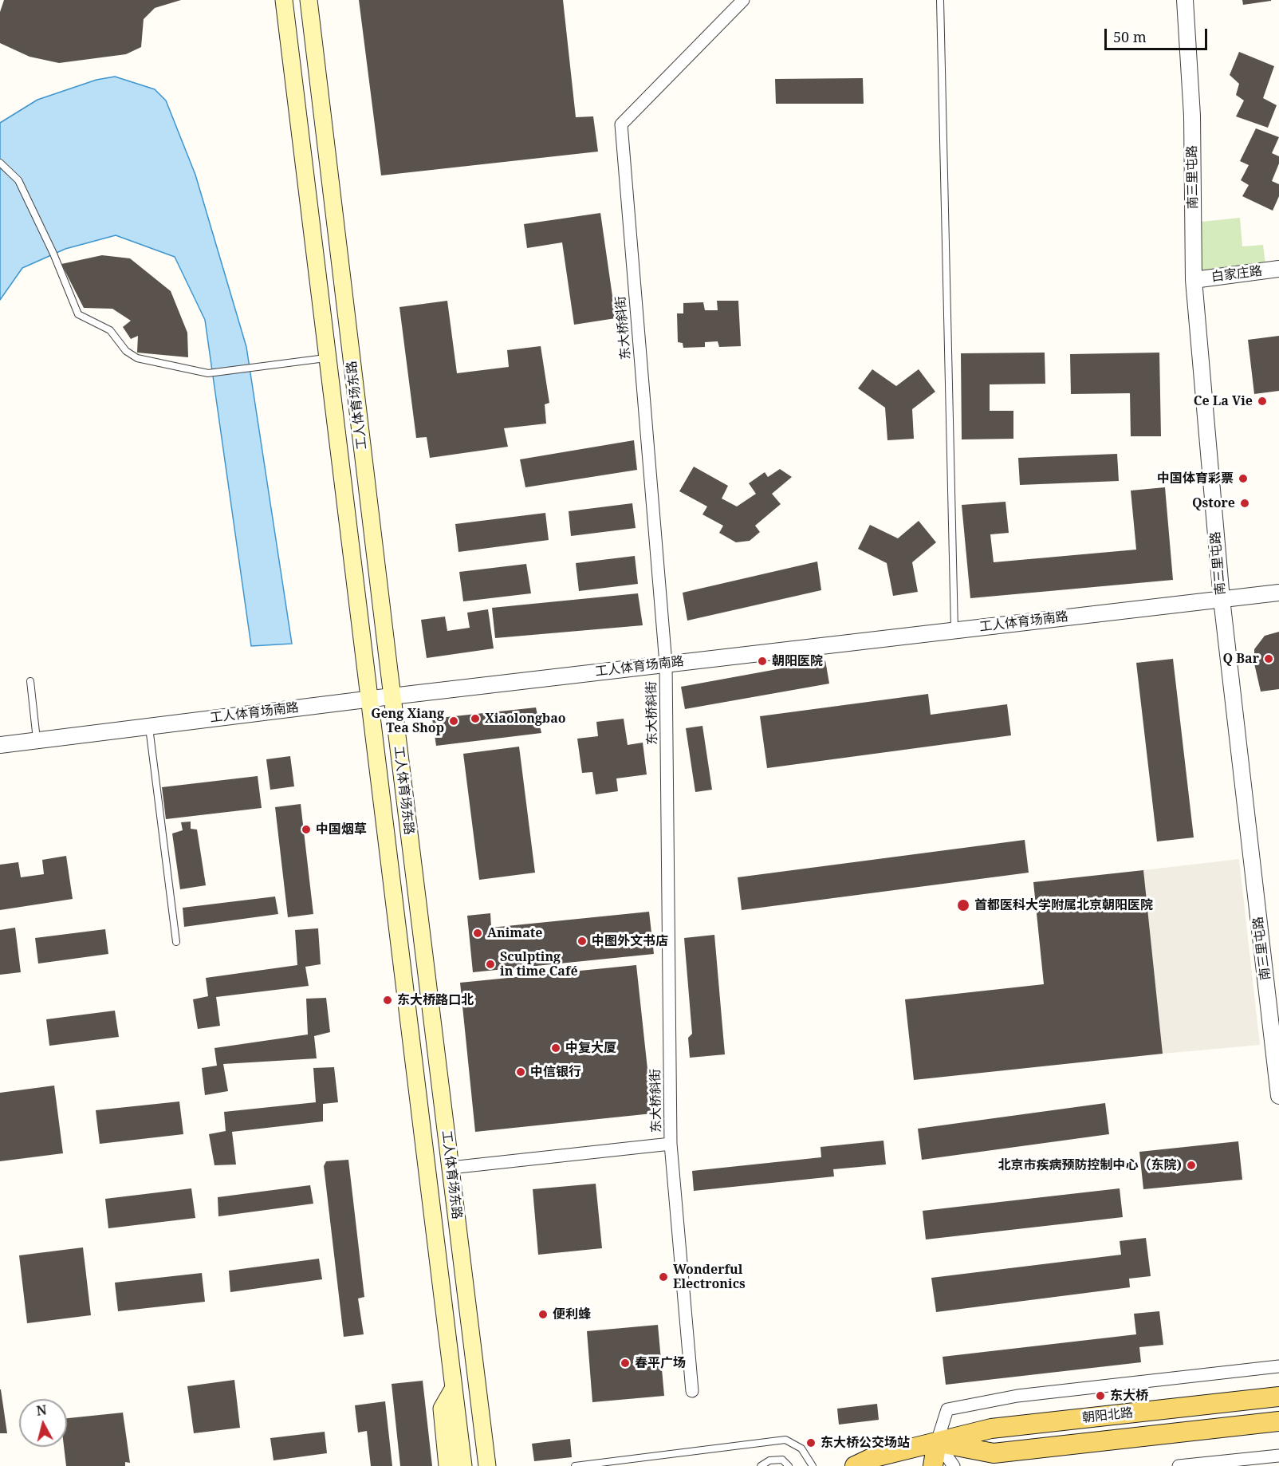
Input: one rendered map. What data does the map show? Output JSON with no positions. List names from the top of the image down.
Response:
{
  "streets": {
    "main road": ["工人体育场东路", "朝阳北路"],
    "street": [
      "南三里屯路",
      "白家庄路",
      "东大桥斜街",
      "工人体育场南路"
    ]
  },
  "crossings": [
    ["南三里屯路", "白家庄路"],
    ["南三里屯路", "工人体育场南路"],
    ["东大桥斜街", "工人体育场南路"],
    ["工人体育场东路", "工人体育场南路"]
  ],
  "places": [
    "Ce La Vie",
    "中国体育彩票",
    "Qstore",
    "Q Bar",
    "朝阳医院",
    "Xiaolongbao",
    "Geng Xiang Tea Shop",
    "中国烟草",
    "首都医科大学附属北京朝阳医院",
    "Animate",
    "中图外文书店",
    "Sculpting in time Café",
    "东大桥路口北",
    "中复大厦",
    "中信银行",
    "北京市疾病预防控制中心（东院)",
    "Wonderful Electronics",
    "便利蜂",
    "春平广场",
    "东大桥",
    "东大桥公交场站"
  ],
  "scale_bar": "50 m",
  "north": "top"
}
